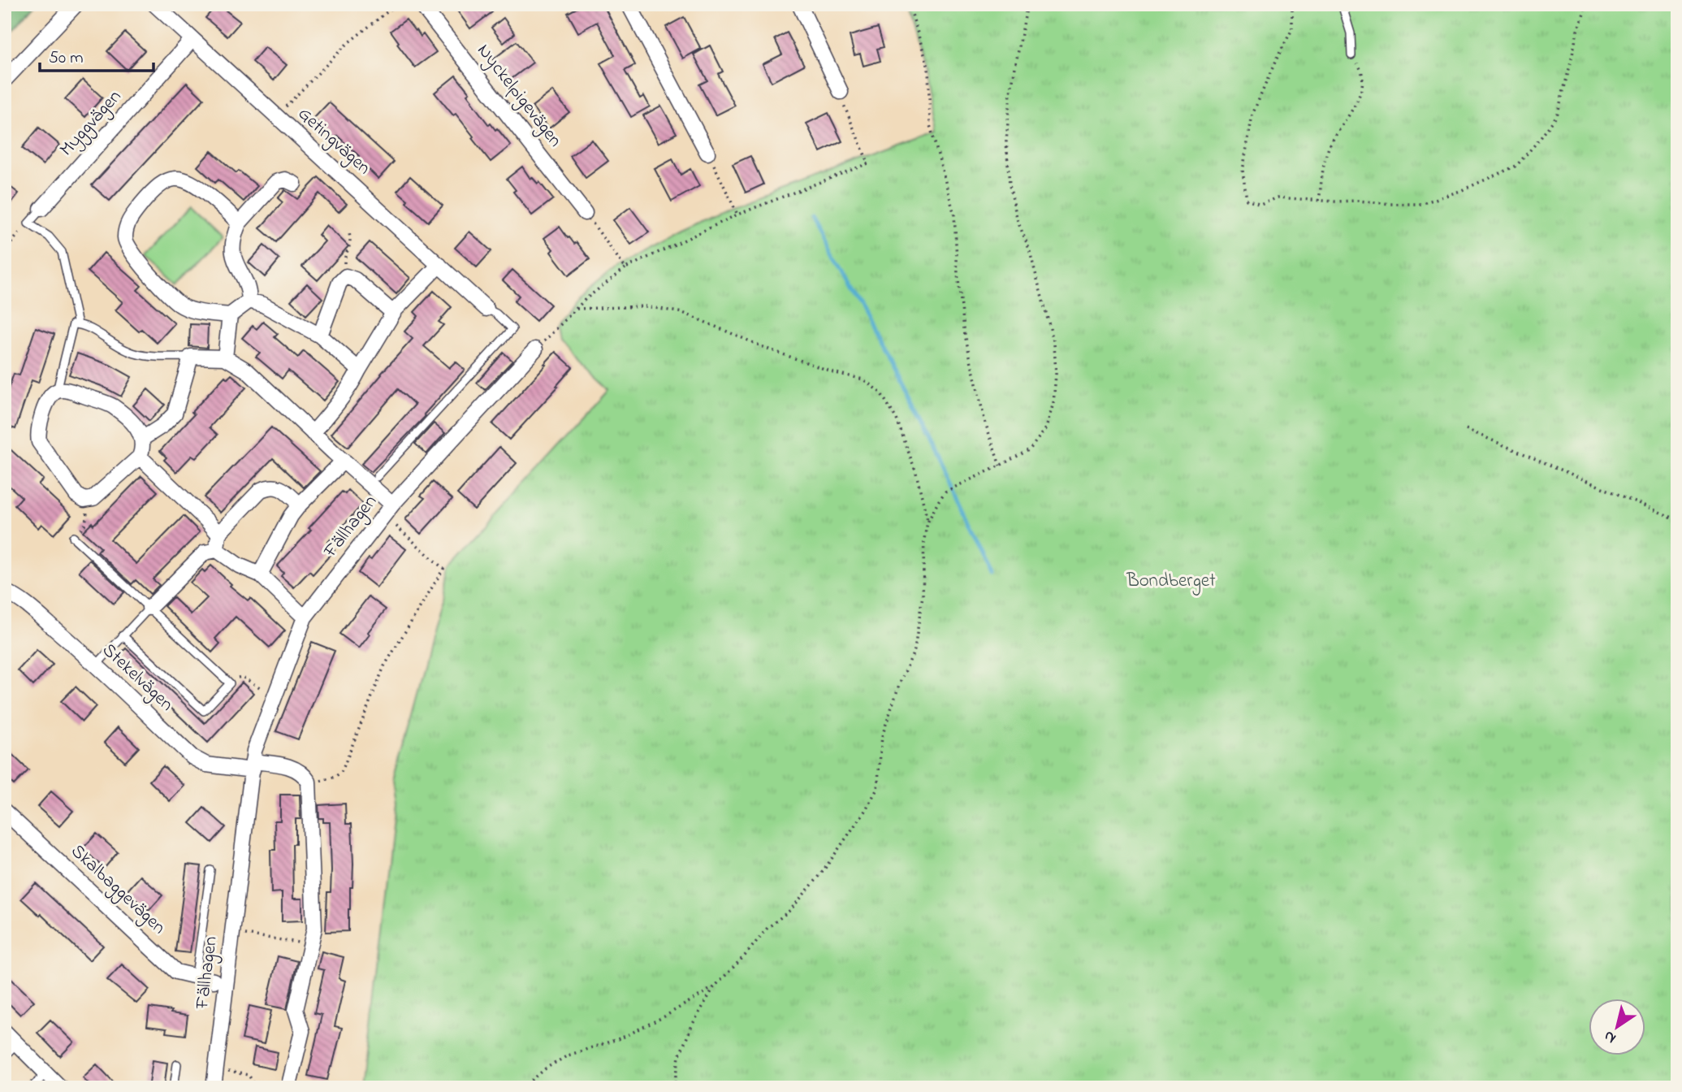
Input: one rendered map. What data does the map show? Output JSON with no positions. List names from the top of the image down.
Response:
{
  "streets": {
    "street": [
      "Nyckelpigevägen",
      "Myggvägen",
      "Getingvägen",
      "Fällhagen",
      "Stekelvägen",
      "Skalbaggevägen"
    ]
  },
  "crossings": [
    ["Myggvägen", "Getingvägen"],
    ["Fällhagen", "Stekelvägen"]
  ],
  "parks": ["Bondberget"],
  "scale_bar": "50 m",
  "north": "bottom left"
}
